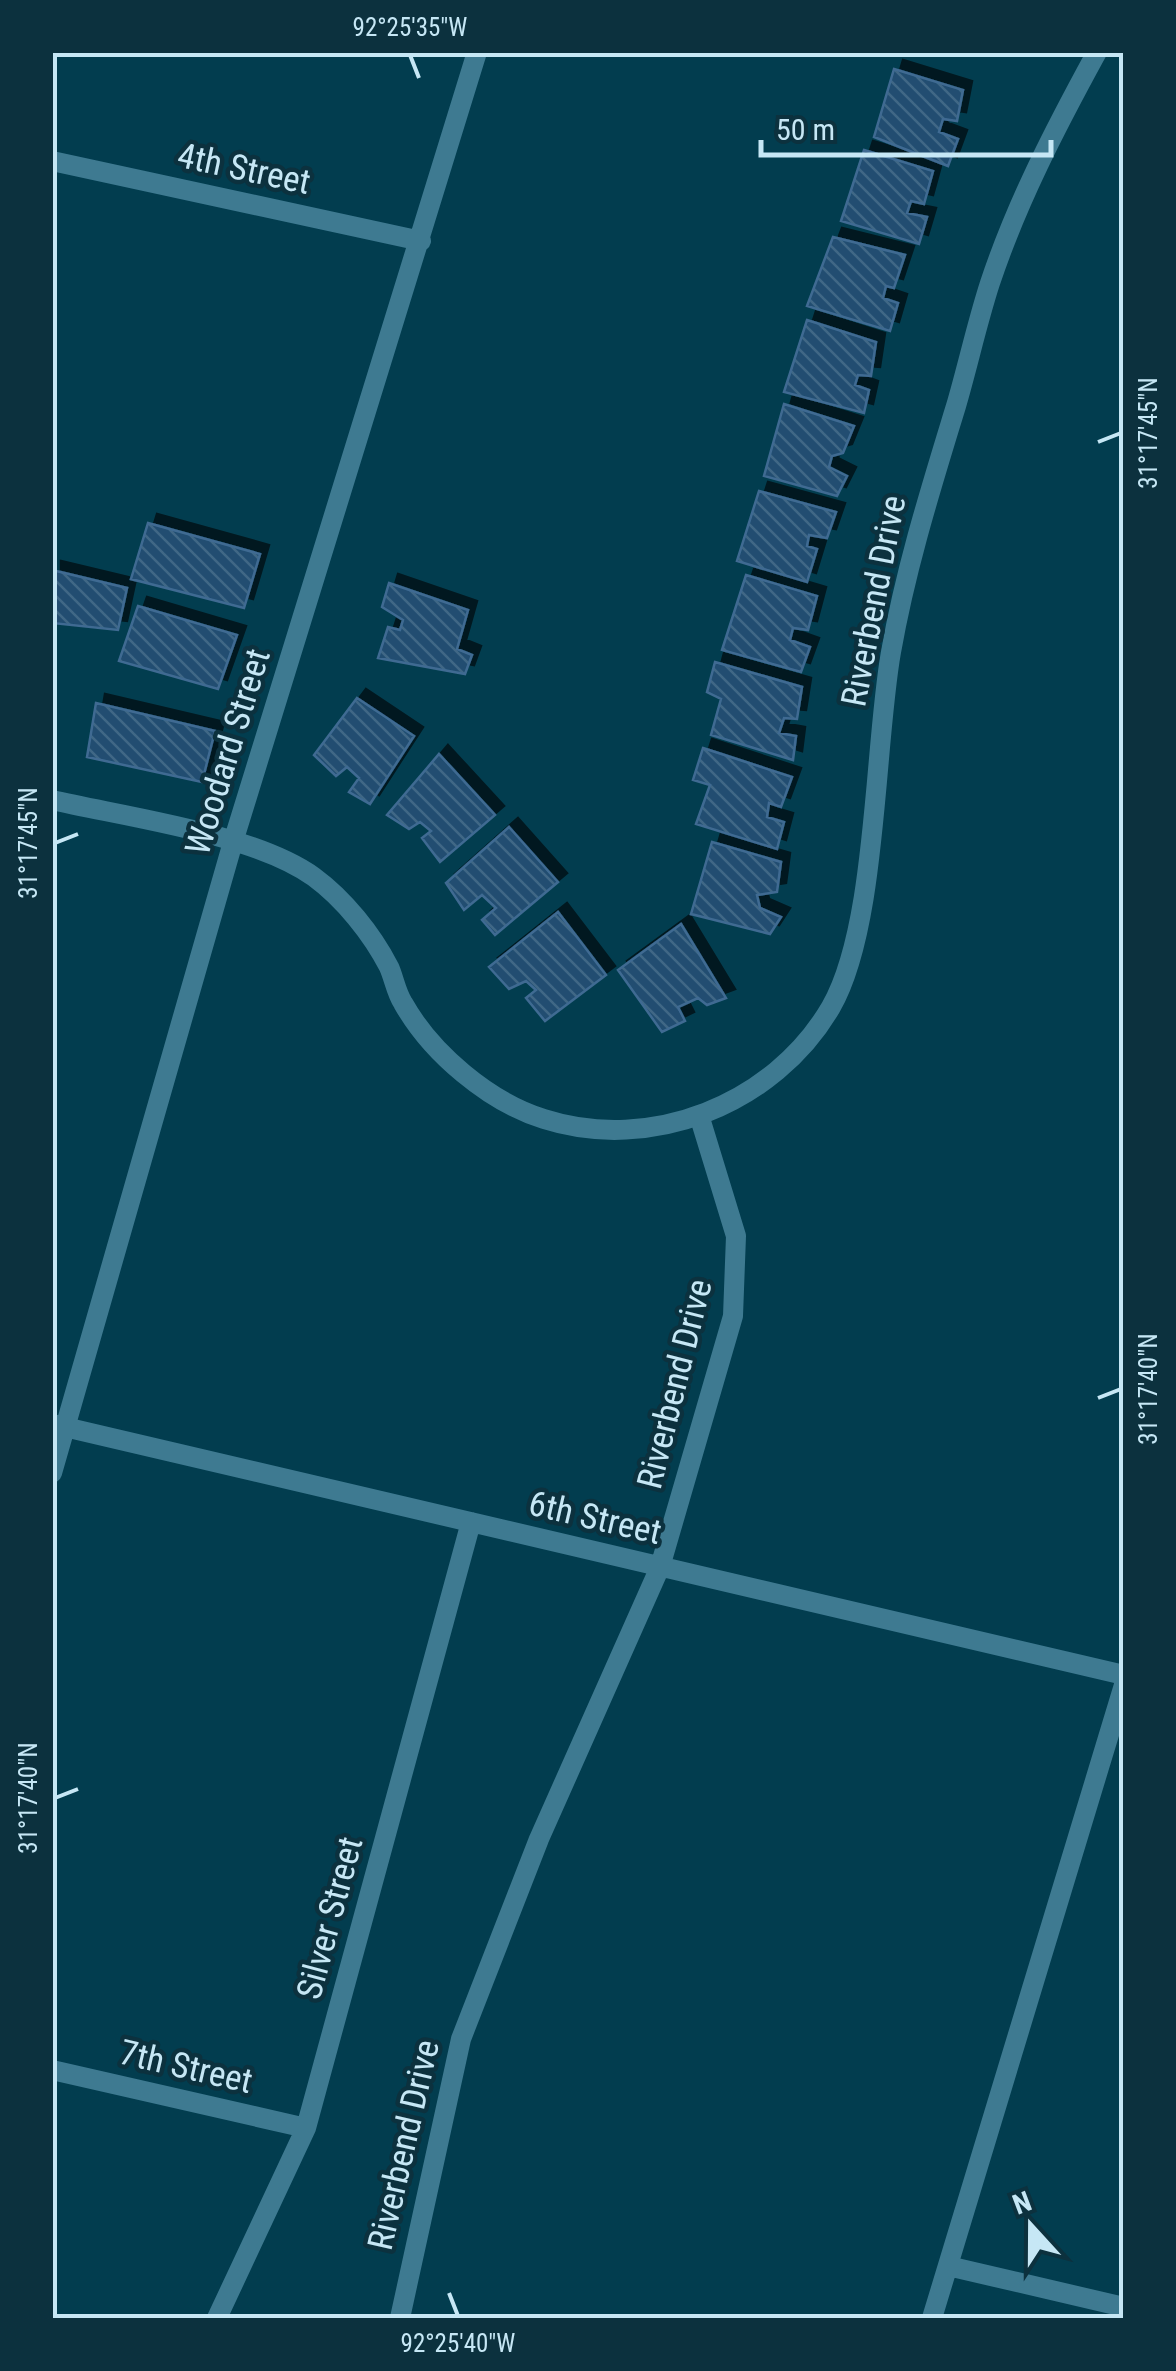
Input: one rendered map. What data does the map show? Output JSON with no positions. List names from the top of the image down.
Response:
{
  "streets": {
    "street": [
      "4th Street",
      "Riverbend Drive",
      "Woodard Street",
      "6th Street",
      "Silver Street",
      "7th Street"
    ]
  },
  "crossings": [
    ["4th Street", "Woodard Street"],
    ["Riverbend Drive", "6th Street"],
    ["Woodard Street", "6th Street"],
    ["6th Street", "Silver Street"],
    ["Silver Street", "7th Street"]
  ],
  "scale_bar": "50 m",
  "north": "top",
  "coordinates": [
    "92°25'35\"W",
    "31°17'45\"N",
    "31°17'40\"N",
    "92°25'40\"W"
  ]
}
